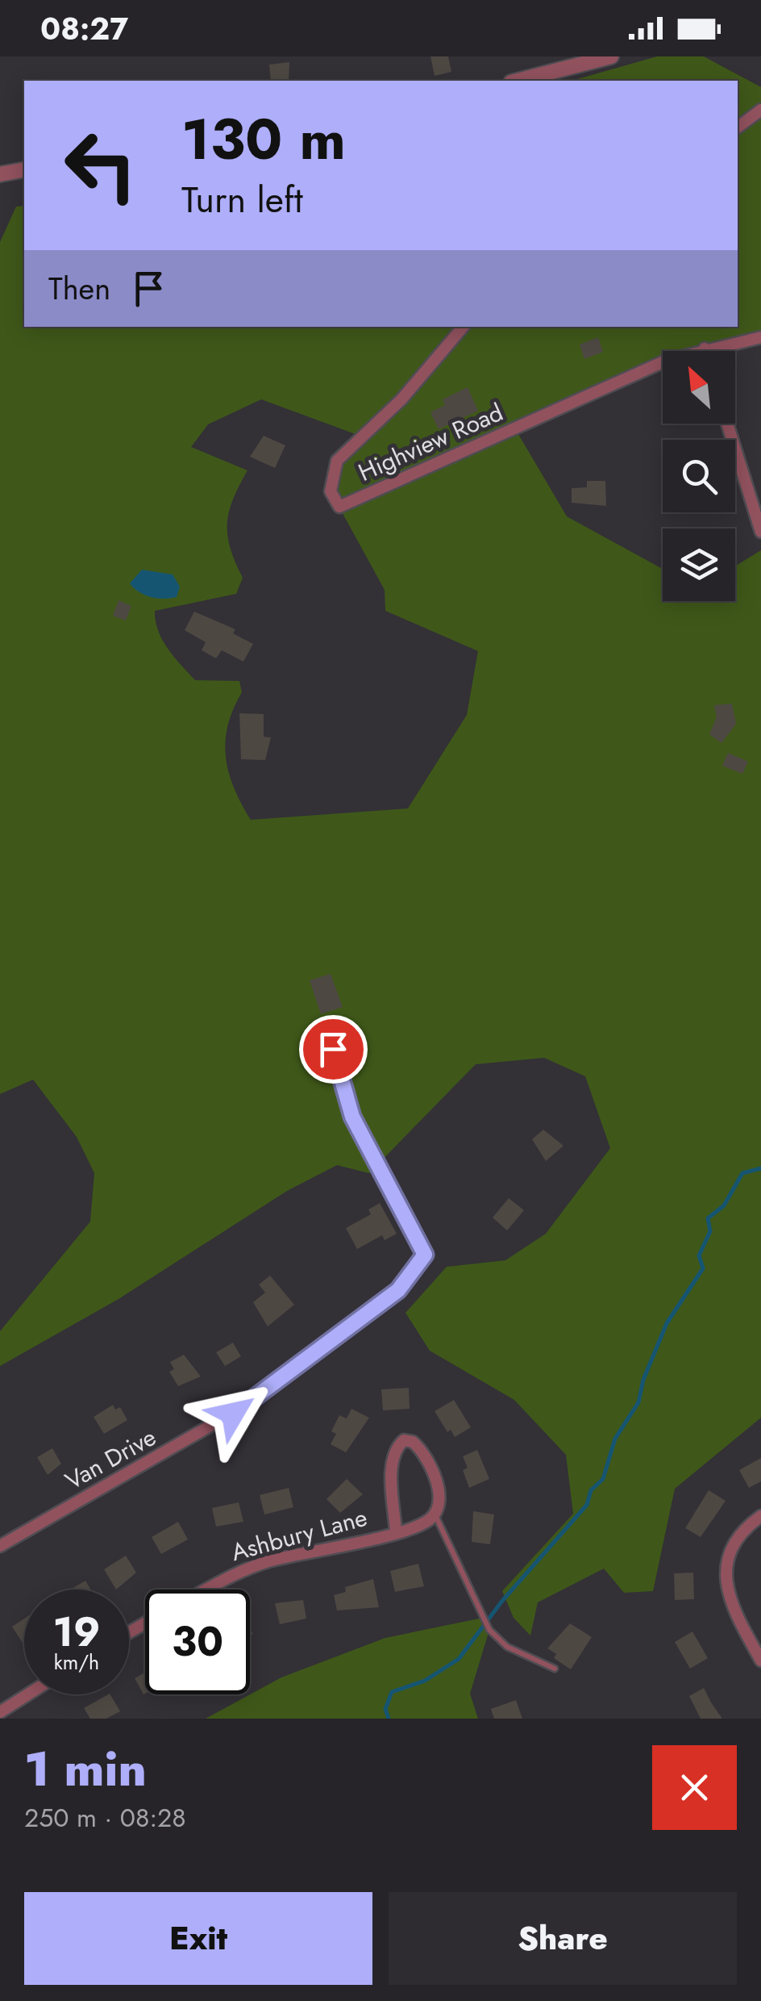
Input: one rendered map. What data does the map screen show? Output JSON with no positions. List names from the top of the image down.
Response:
{
  "streets": {
    "street": ["Highview Road", "Van Drive", "Ashbury Lane"]
  },
  "north": "top left",
  "page": {
    "status": "08:27",
    "turn": ["130 m", "Turn left"],
    "then": "Then",
    "speed": "19 km/h",
    "limit": "30",
    "heading": ["1 min", "250 m · 08:28"],
    "buttons": ["Exit", "Share"]
  }
}
